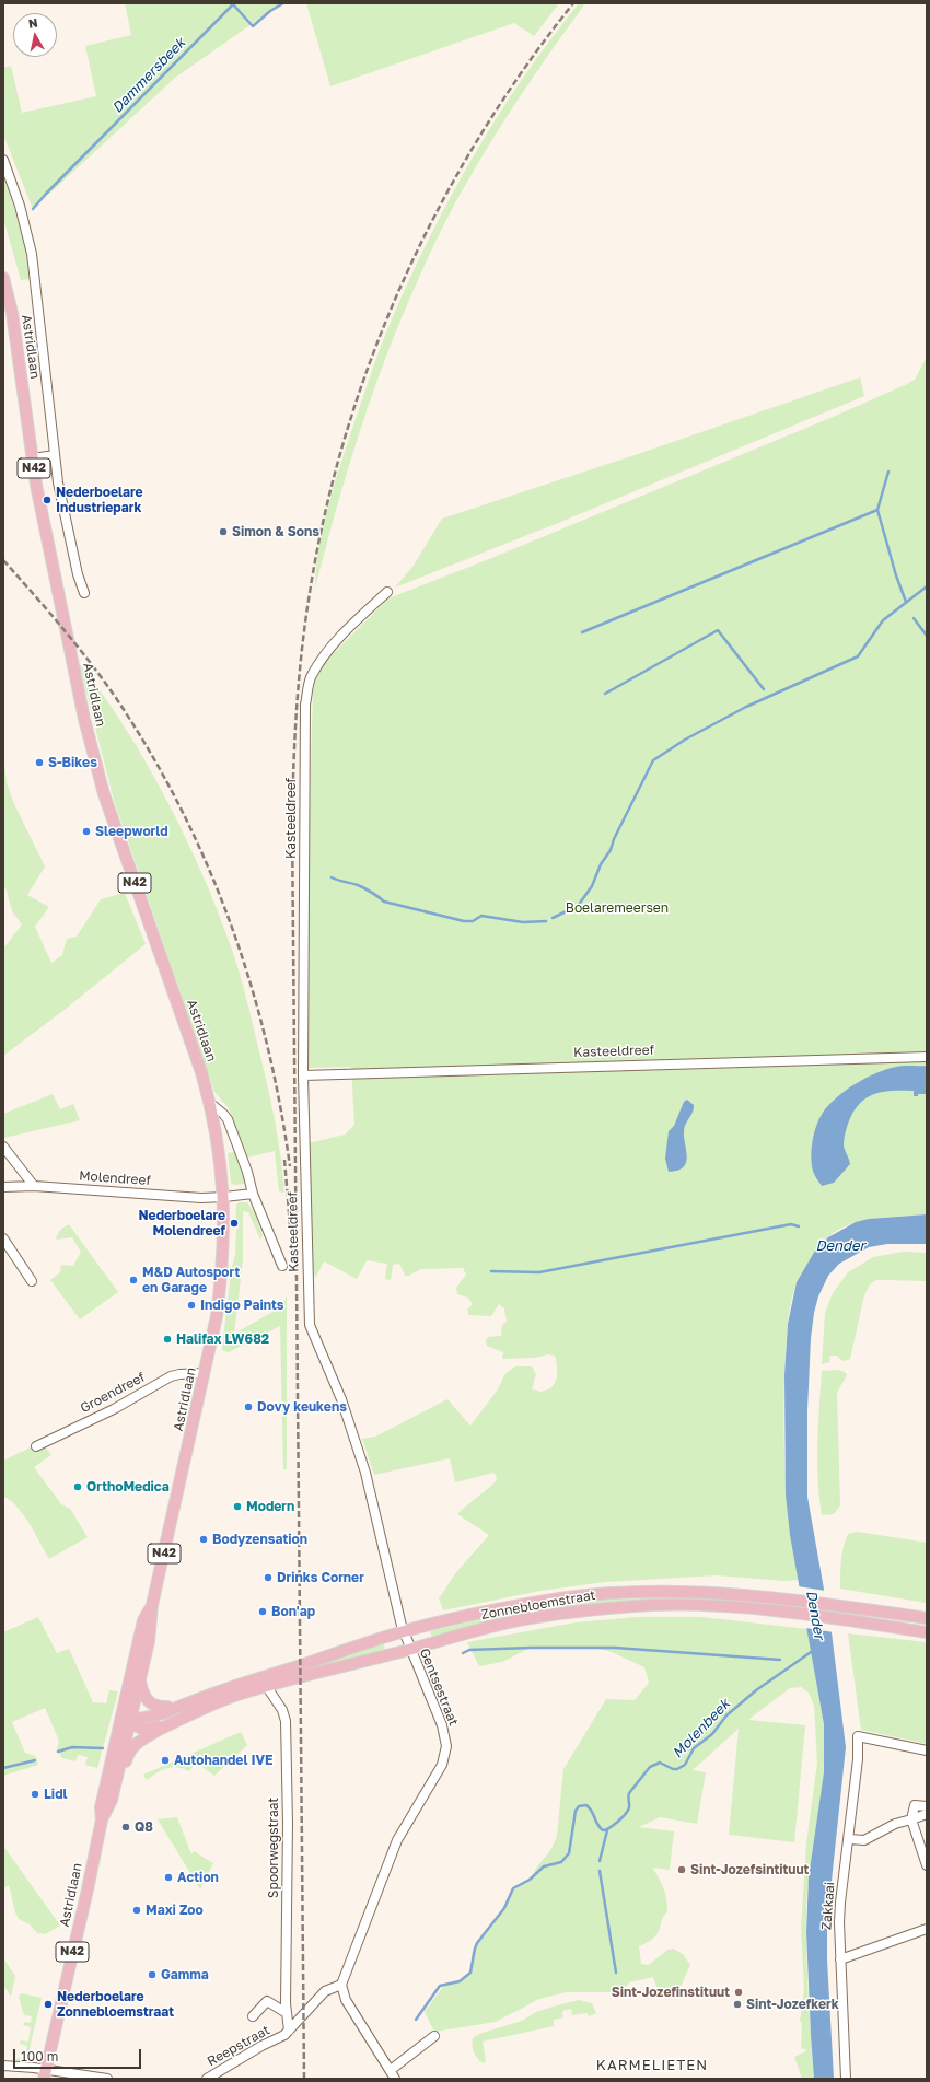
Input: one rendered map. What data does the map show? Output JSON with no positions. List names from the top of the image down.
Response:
{
  "streets": {
    "main road": ["Astridlaan", "N42", "Zonnebloemstraat"],
    "street": [
      "Kasteeldreef",
      "Molendreef",
      "Groendreef",
      "Gentsestraat",
      "Spoorwegstraat",
      "Zakkaai",
      "Reepstraat"
    ]
  },
  "crossings": [
    ["Astridlaan", "Molendreef"],
    ["Astridlaan", "Groendreef"],
    ["Astridlaan", "Zonnebloemstraat"],
    ["Kasteeldreef", "Gentsestraat"],
    ["Zonnebloemstraat", "Gentsestraat"],
    ["Zonnebloemstraat", "Spoorwegstraat"],
    ["Gentsestraat", "Reepstraat"],
    ["Spoorwegstraat", "Reepstraat"]
  ],
  "districts": ["KARMELIETEN"],
  "water": ["Dammersbeek", "Dender", "Molenbeek"],
  "parks": ["Boelaremeersen"],
  "places": [
    "Nederboelare Industriepark",
    "Simon & Sons",
    "S-Bikes",
    "Sleepworld",
    "Nederboelare Molendreef",
    "M&D Autosport en Garage",
    "Indigo Paints",
    "Halifax LW682",
    "Dovy keukens",
    "OrthoMedica",
    "Modern",
    "Bodyzensation",
    "Drinks Corner",
    "Bon'ap",
    "Autohandel IVE",
    "Lidl",
    "Q8",
    "Sint-Jozefsintituut",
    "Action",
    "Maxi Zoo",
    "Gamma",
    "Sint-Jozefinstituut",
    "Nederboelare Zonnebloemstraat",
    "Sint-Jozefkerk"
  ],
  "scale_bar": "100 m",
  "north": "top"
}
